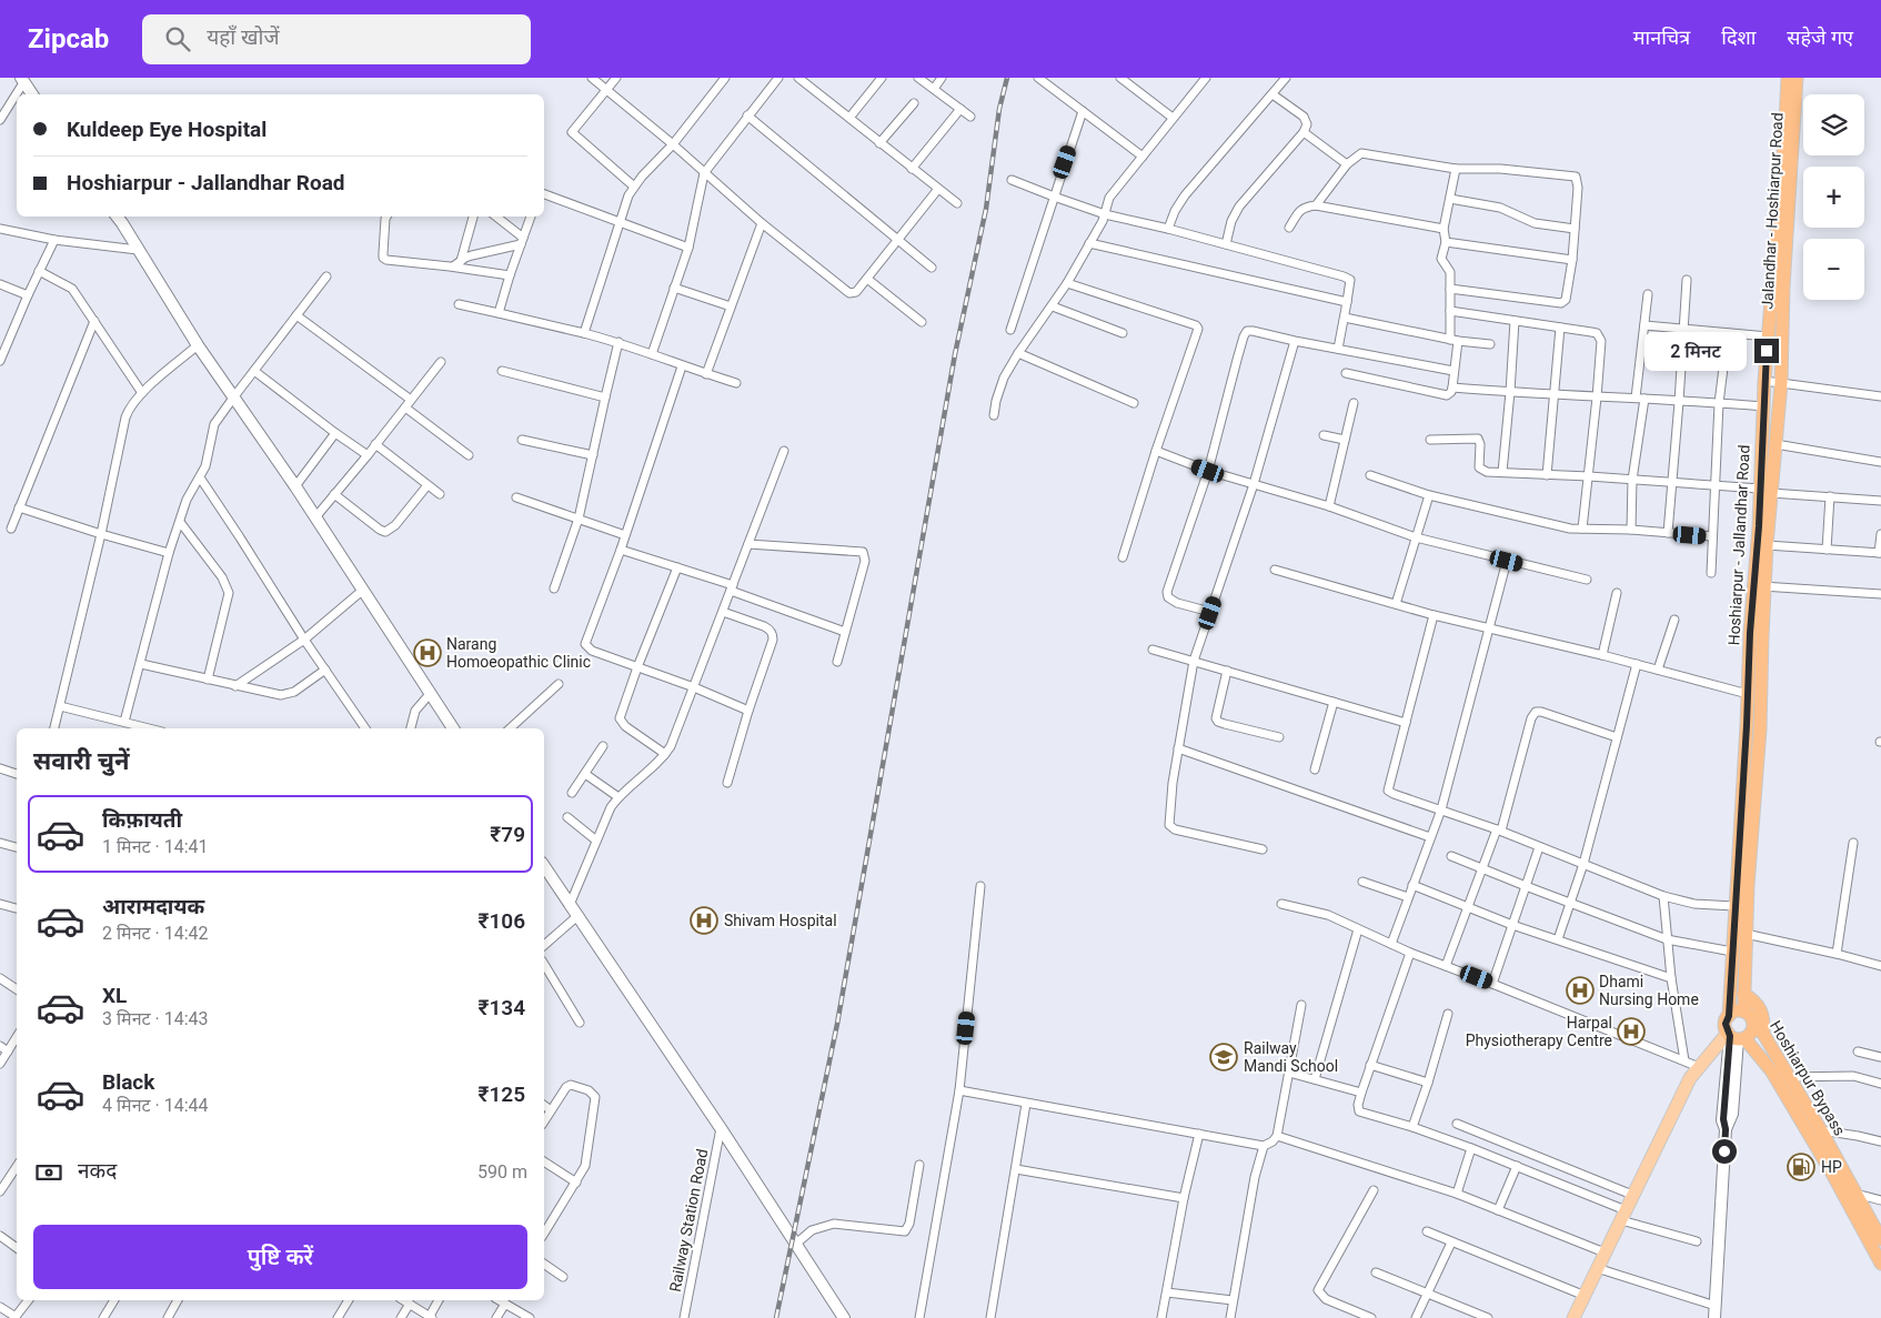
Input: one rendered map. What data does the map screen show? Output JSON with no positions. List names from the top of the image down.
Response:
{
  "streets": {
    "highway": ["Jalandhar - Hoshiarpur Road", "Hoshiarpur - Jallandhar Road", "Hoshiarpur Bypass"],
    "street": ["Railway Station Road"]
  },
  "crossings": [
    ["Jalandhar - Hoshiarpur Road", "Hoshiarpur - Jallandhar Road"],
    ["Jalandhar - Hoshiarpur Road", "Hoshiarpur Bypass"]
  ],
  "places": {
    "hospital": [
      "Narang Homoeopathic Clinic",
      "Shivam Hospital",
      "Dhami Nursing Home",
      "Harpal Physiotherapy Centre"
    ],
    "school or university": ["Railway Mandi School"],
    "fuel station": ["HP"]
  },
  "page": {
    "header": "Zipcab",
    "search": "यहाँ खोजें",
    "nav": ["मानचित्र", "दिशा", "सहेजे गए"],
    "map_buttons": ["+", "−"],
    "banner": ["Kuldeep Eye Hospital", "Hoshiarpur - Jallandhar Road"],
    "bubble": "2 मिनट",
    "heading": "सवारी चुनें",
    "list": [
      {
        "name": "किफ़ायती",
        "note": "1 मिनट · 14:41",
        "value": "₹79"
      },
      {
        "name": "आरामदायक",
        "note": "2 मिनट · 14:42",
        "value": "₹106"
      },
      {
        "name": "XL",
        "note": "3 मिनट · 14:43",
        "value": "₹134"
      },
      {
        "name": "Black",
        "note": "4 मिनट · 14:44",
        "value": "₹125"
      }
    ],
    "pay": ["नकद", "590 m"],
    "buttons": "पुष्टि करें"
  }
}
